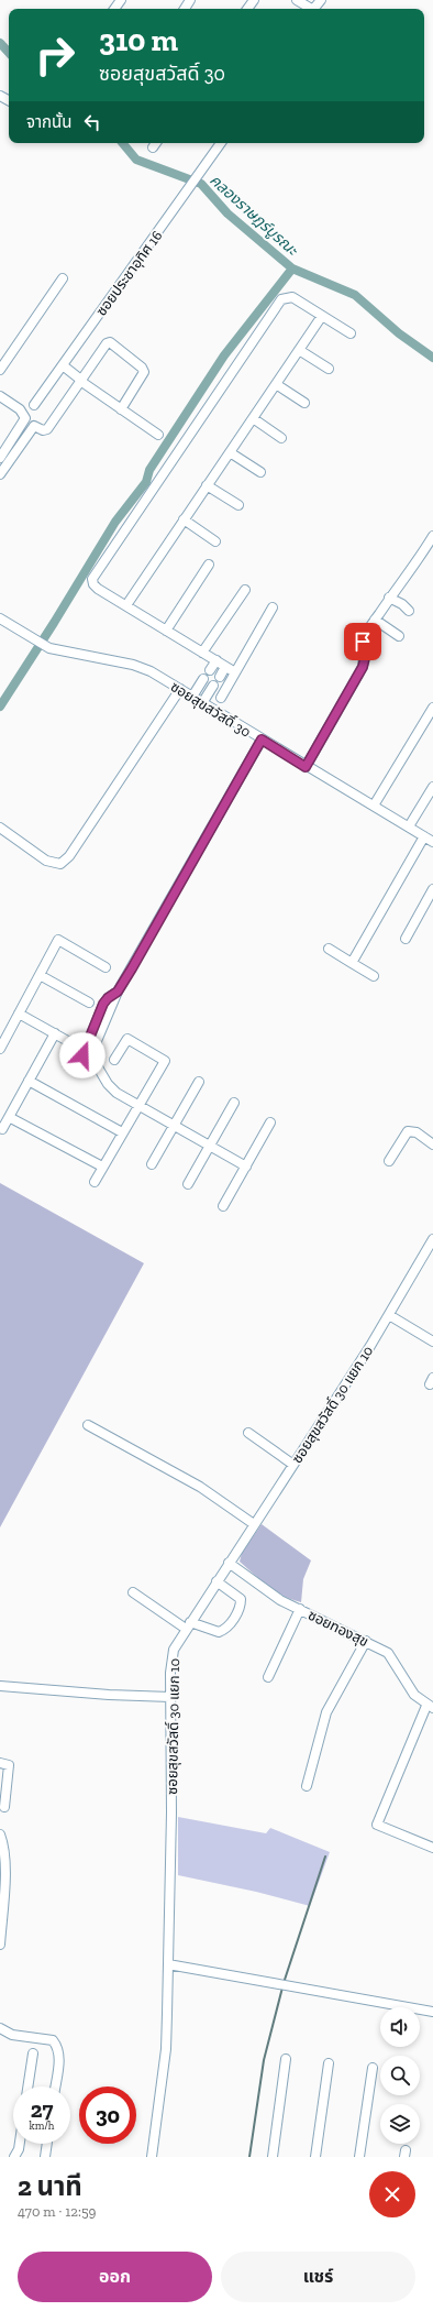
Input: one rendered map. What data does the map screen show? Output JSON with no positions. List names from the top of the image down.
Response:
{
  "streets": {
    "street": [
      "ซอยประชาอุทิศ 16",
      "ซอยสุขสวัสดิ์ 30",
      "ซอยสุขสวัสดิ์ 30 แยก 10",
      "ซอยทองสุข"
    ]
  },
  "crossings": [
    ["ซอยสุขสวัสดิ์ 30 แยก 10", "ซอยทองสุข"]
  ],
  "water": ["คลองราษฎร์บูรณะ"],
  "page": {
    "turn": ["310 m", "ซอยสุขสวัสดิ์ 30"],
    "then": "จากนั้น",
    "speed": "27 km/h",
    "limit": "30",
    "heading": ["2 นาที", "470 m · 12:59"],
    "buttons": ["ออก", "แชร์"]
  }
}
